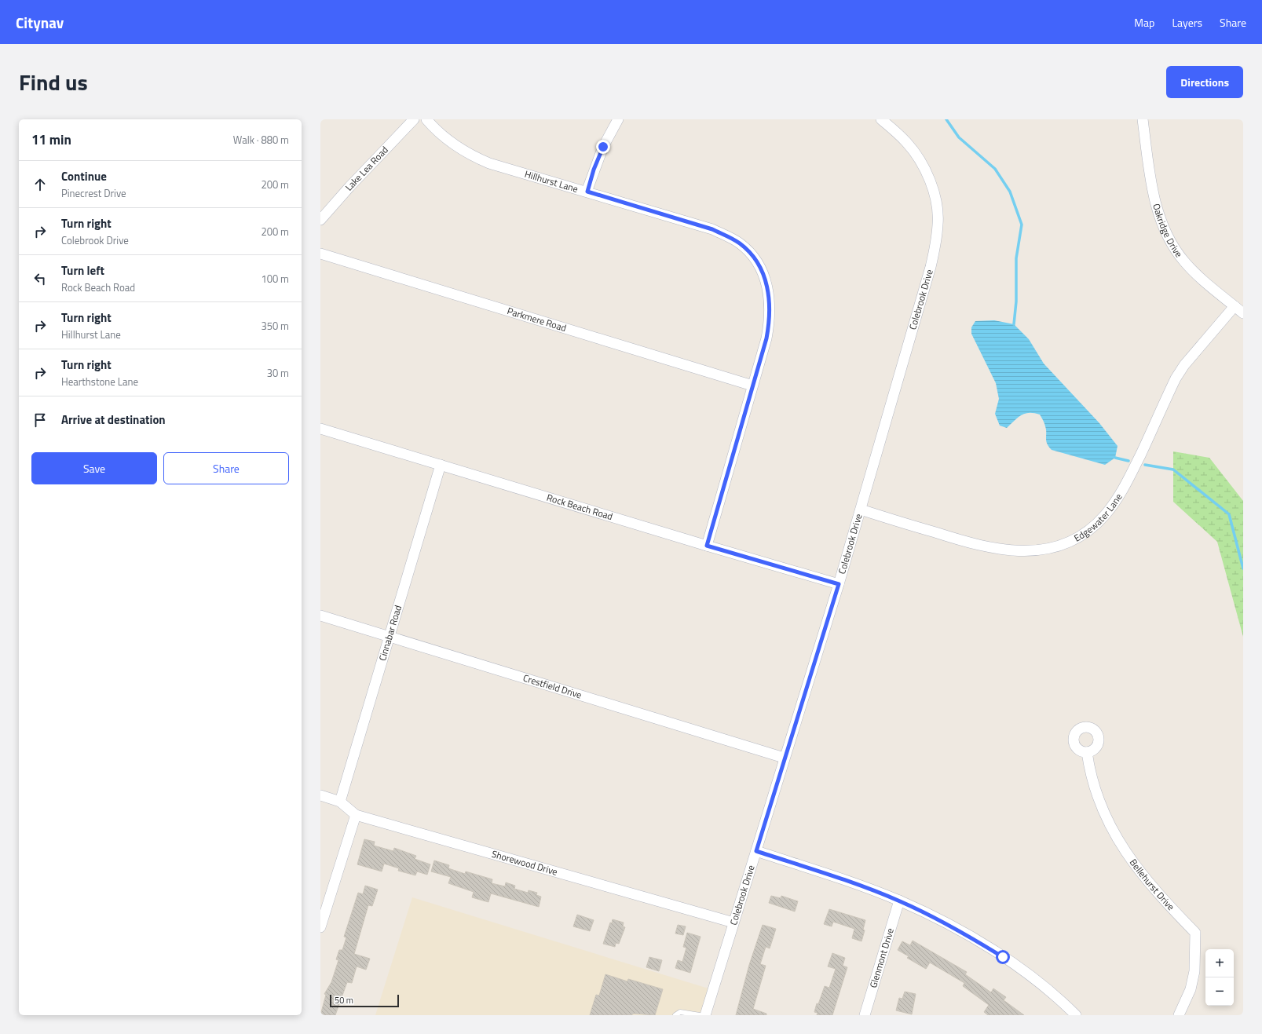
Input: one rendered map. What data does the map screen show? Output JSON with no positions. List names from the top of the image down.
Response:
{
  "streets": {
    "street": [
      "Lake Lea Road",
      "Hillhurst Lane",
      "Oakridge Drive",
      "Colebrook Drive",
      "Parkmere Road",
      "Rock Beach Road",
      "Edgewater Lane",
      "Cinnabar Road",
      "Crestfield Drive",
      "Shorewood Drive",
      "Bellehurst Drive",
      "Glenmont Drive"
    ]
  },
  "crossings": [
    ["Hillhurst Lane", "Parkmere Road"],
    ["Hillhurst Lane", "Rock Beach Road"],
    ["Oakridge Drive", "Edgewater Lane"],
    ["Colebrook Drive", "Rock Beach Road"],
    ["Colebrook Drive", "Edgewater Lane"],
    ["Colebrook Drive", "Crestfield Drive"],
    ["Colebrook Drive", "Shorewood Drive"],
    ["Rock Beach Road", "Cinnabar Road"],
    ["Cinnabar Road", "Crestfield Drive"],
    ["Cinnabar Road", "Shorewood Drive"]
  ],
  "scale_bar": "50 m",
  "page": {
    "header": "Citynav",
    "nav": ["Map", "Layers", "Share"],
    "title": "Find us",
    "buttons": [
      "Directions",
      ["Save", "Share"]
    ],
    "heading": ["11 min", "Walk · 880 m"],
    "list": [
      ["Continue", "Pinecrest Drive", "200 m"],
      ["Turn right", "Colebrook Drive", "200 m"],
      ["Turn left", "Rock Beach Road", "100 m"],
      ["Turn right", "Hillhurst Lane", "350 m"],
      ["Turn right", "Hearthstone Lane", "30 m"],
      "Arrive at destination"
    ],
    "map_buttons": ["+", "−"],
    "scale": "50 m"
  }
}
